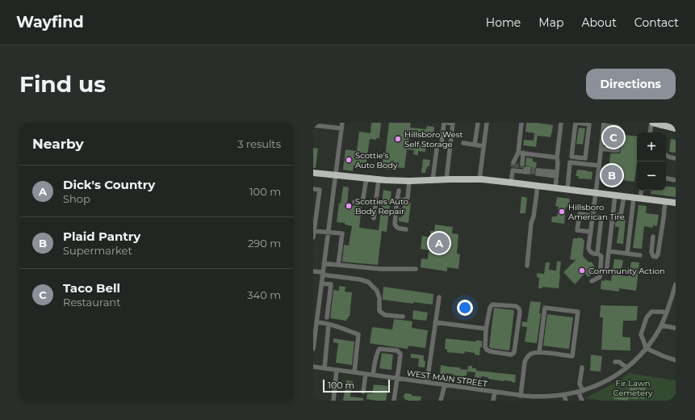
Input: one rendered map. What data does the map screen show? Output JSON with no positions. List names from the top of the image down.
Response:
{
  "streets": {
    "street": ["WEST MAIN STREET"]
  },
  "parks": ["Fir Lawn Cemetery"],
  "places": [
    "Hillsboro West Self Storage",
    "Scottie’s Auto Body",
    "Scotties Auto Body Repair",
    "Hillsboro American Tire",
    "Community Action"
  ],
  "scale_bar": "100 m",
  "page": {
    "header": "Wayfind",
    "nav": [
      "Home",
      "Map",
      "About",
      "Contact"
    ],
    "buttons": "Directions",
    "title": "Find us",
    "heading": ["Nearby", "3 results"],
    "pins": ["C", "B", "A"],
    "map_buttons": ["+", "−"],
    "list": [
      {
        "mark": "A",
        "name": "Dick's Country",
        "note": "Shop",
        "value": "100 m"
      },
      {
        "mark": "B",
        "name": "Plaid Pantry",
        "note": "Supermarket",
        "value": "290 m"
      },
      {
        "mark": "C",
        "name": "Taco Bell",
        "note": "Restaurant",
        "value": "340 m"
      }
    ],
    "scale": "100 m"
  }
}
